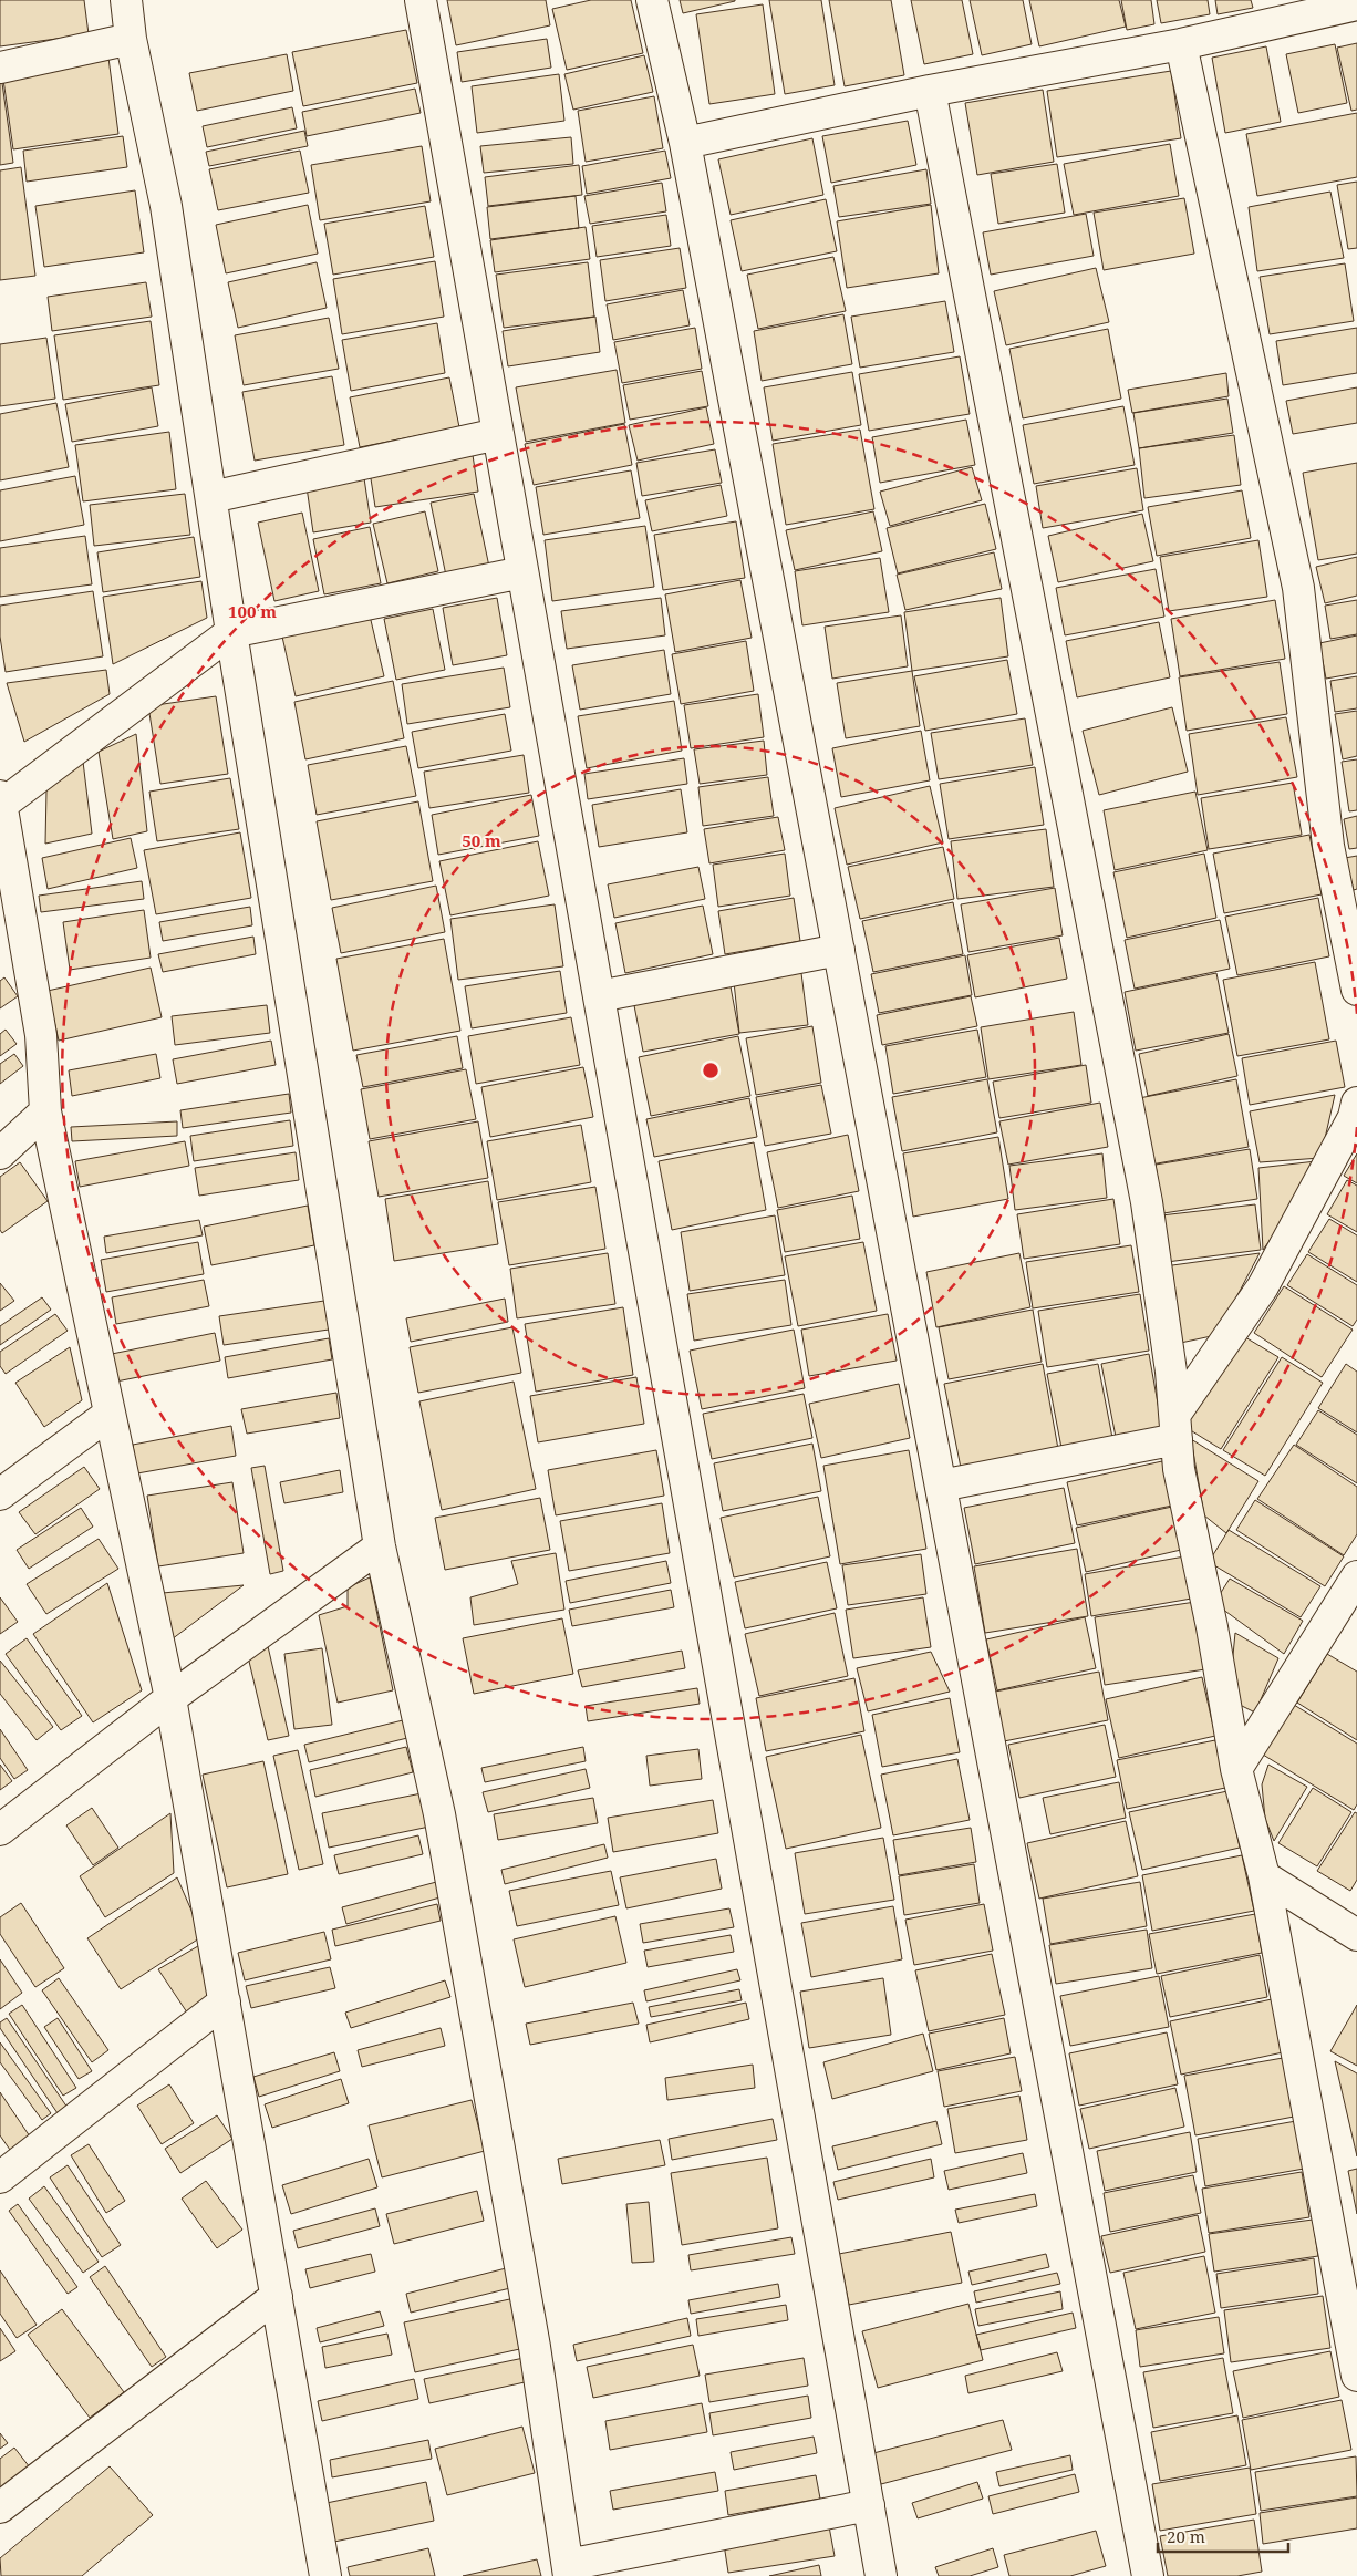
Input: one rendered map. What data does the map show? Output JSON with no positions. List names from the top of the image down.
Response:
{
  "scale_bar": "20 m",
  "rings": ["100 m", "50 m"]
}
